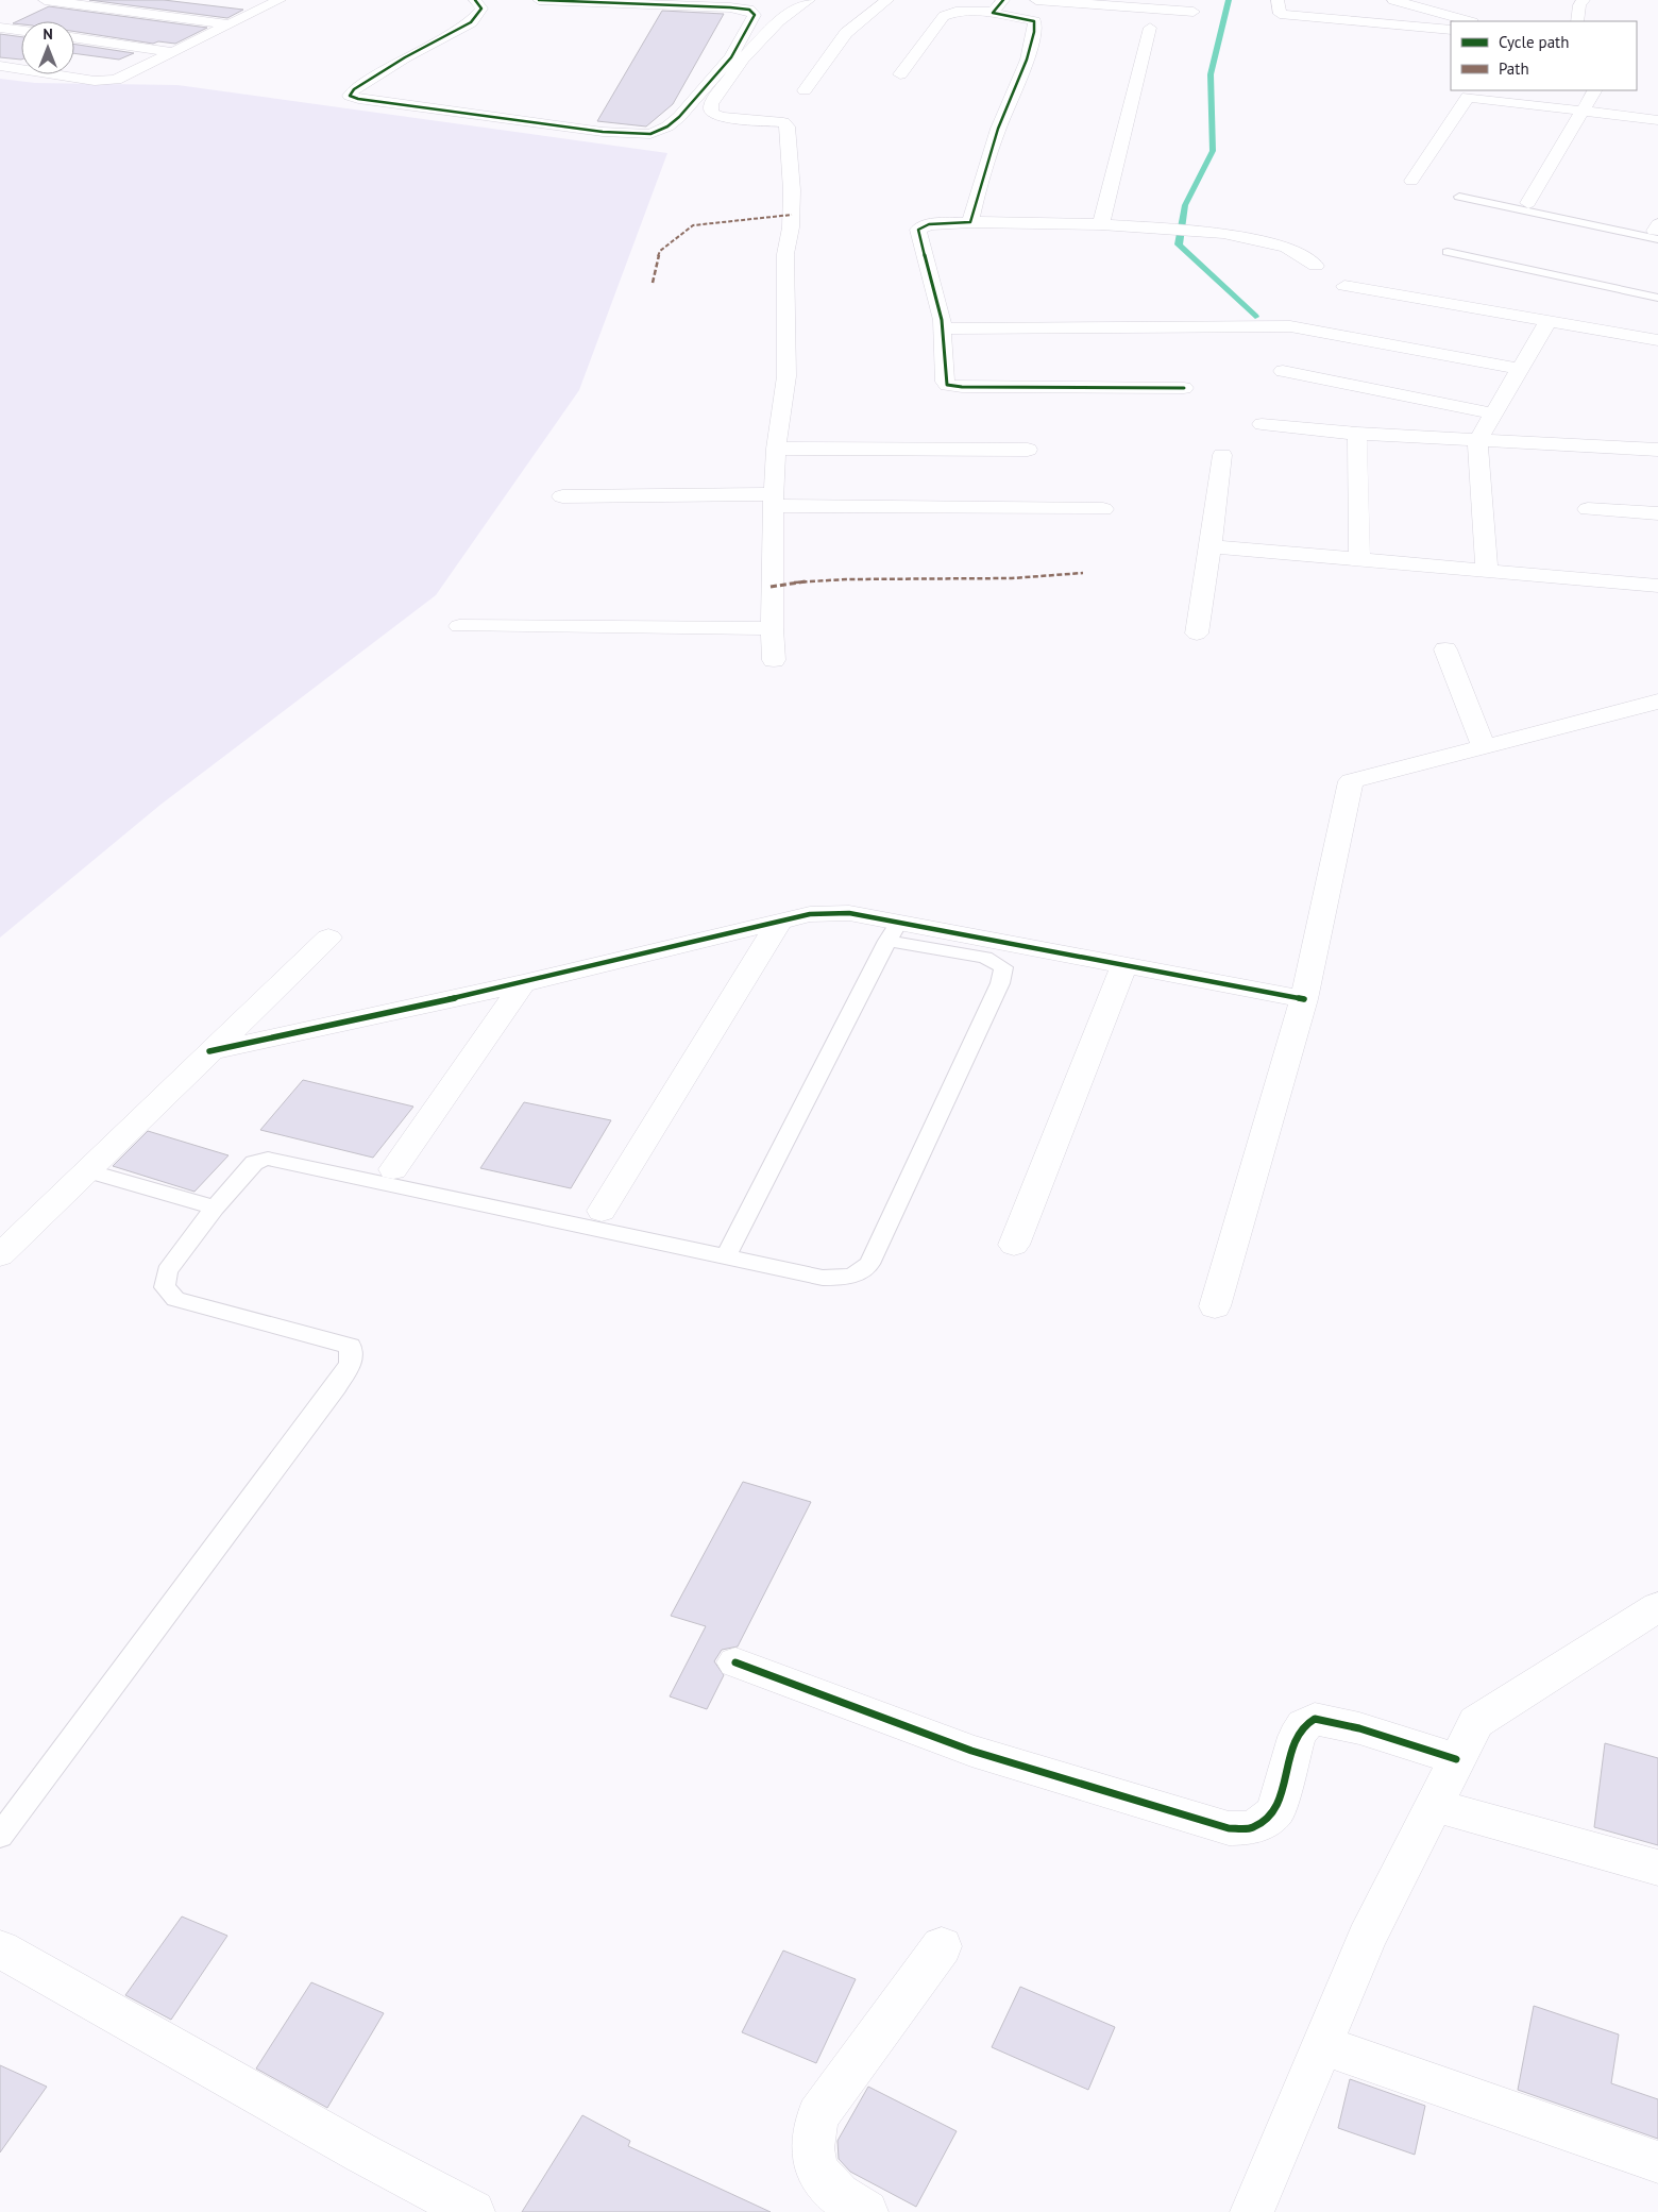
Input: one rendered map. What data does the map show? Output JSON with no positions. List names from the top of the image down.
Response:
{
  "legend": ["Cycle path", "Path"],
  "north": "top"
}
